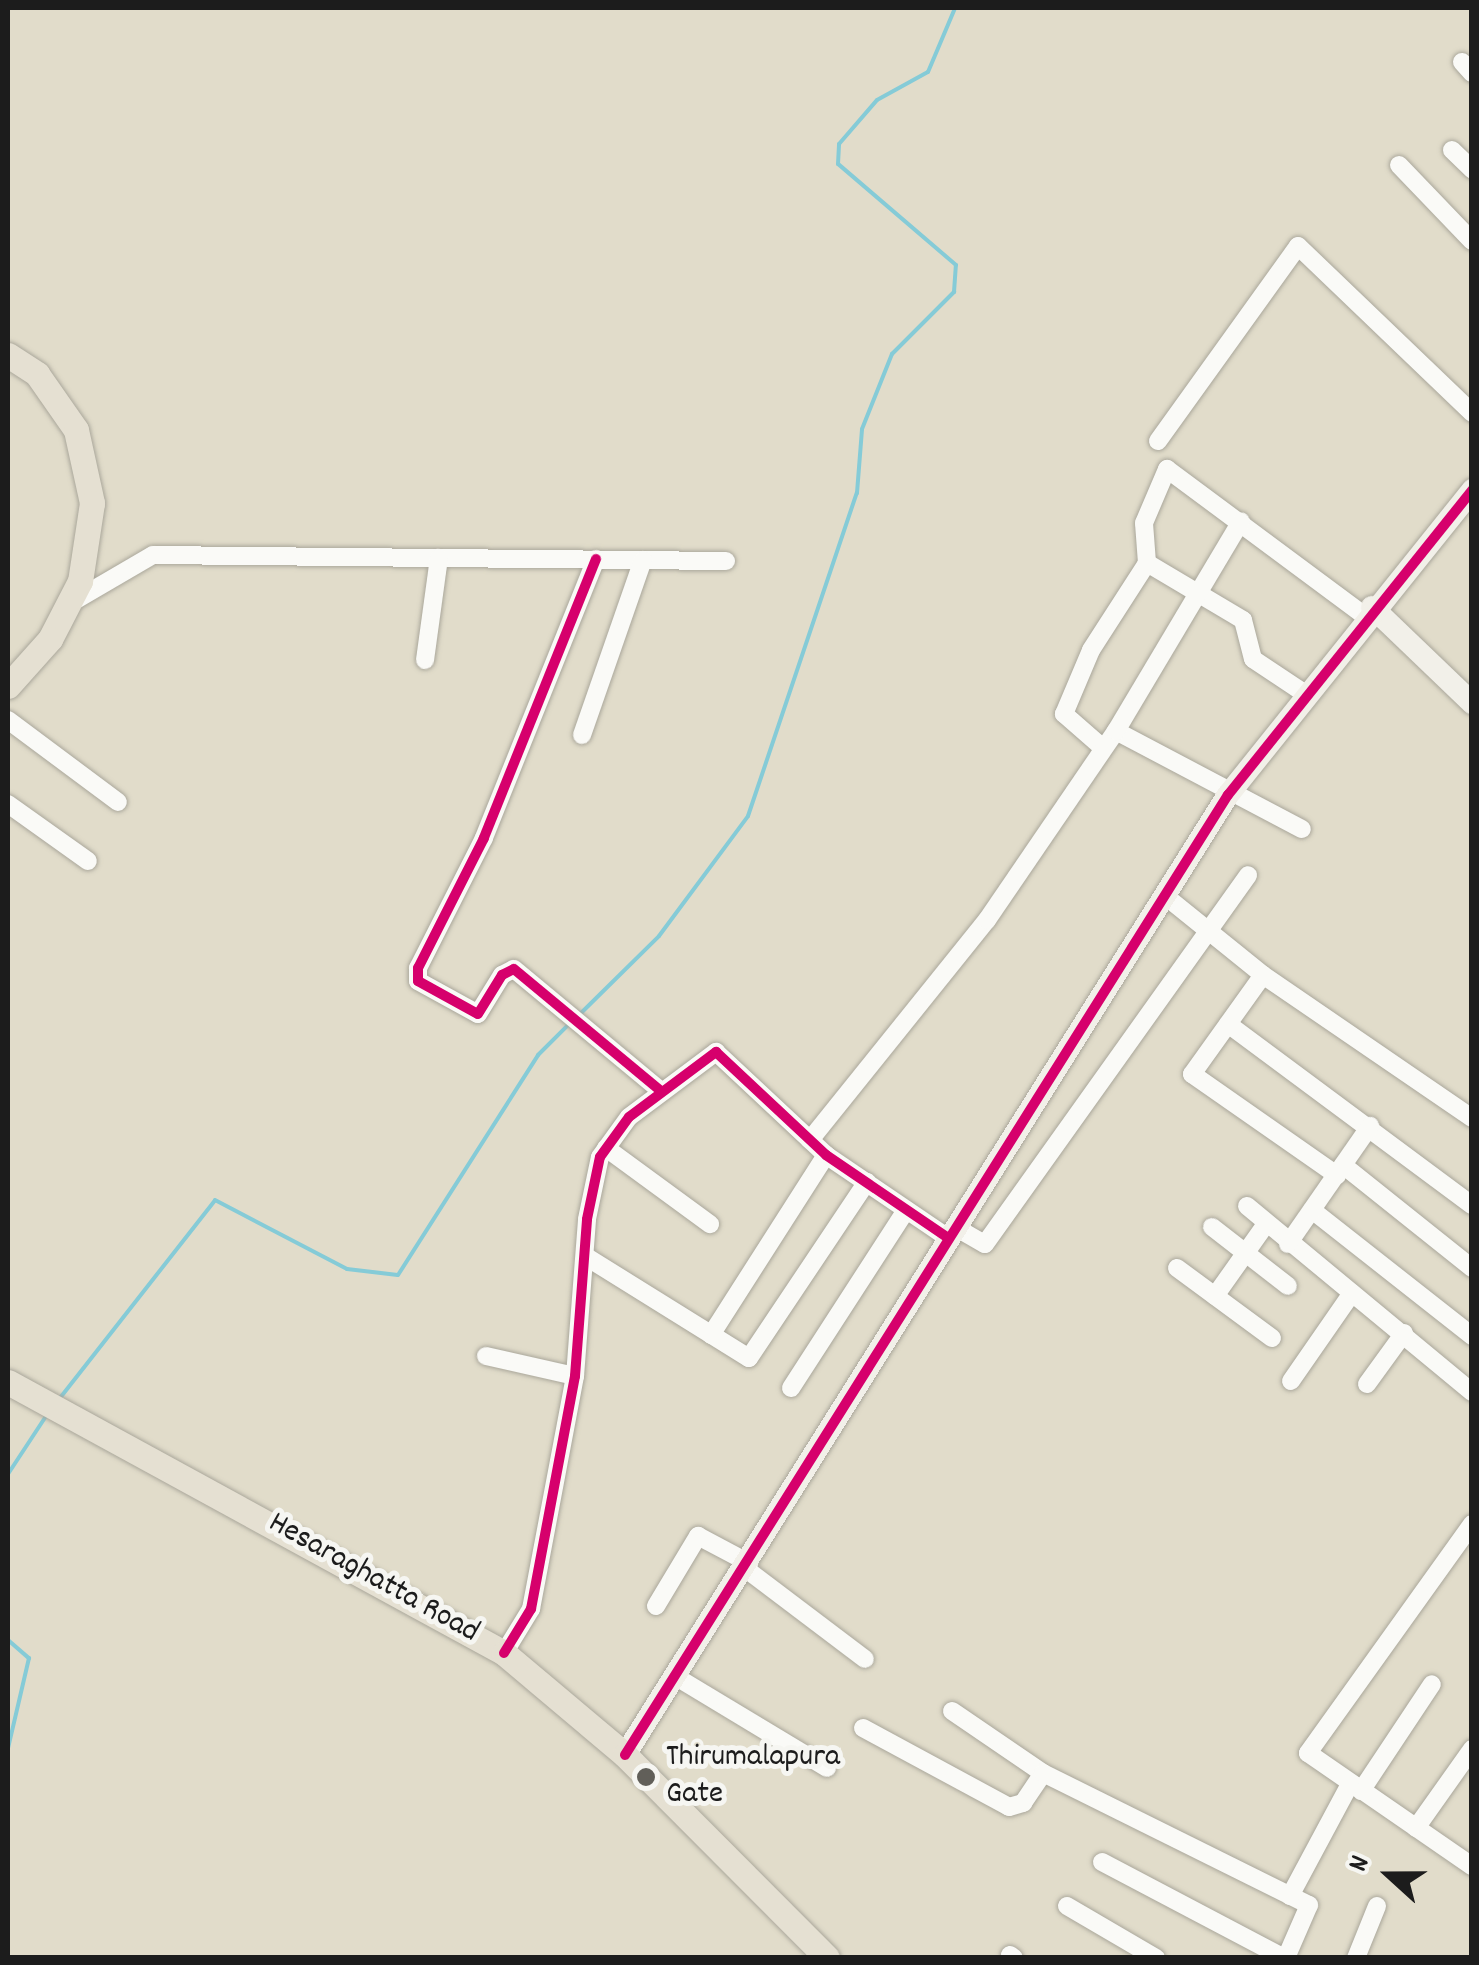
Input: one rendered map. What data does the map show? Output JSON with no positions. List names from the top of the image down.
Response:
{
  "streets": {
    "main road": ["Hesaraghatta Road"]
  },
  "places": ["Thirumalapura Gate"],
  "north": "left"
}
